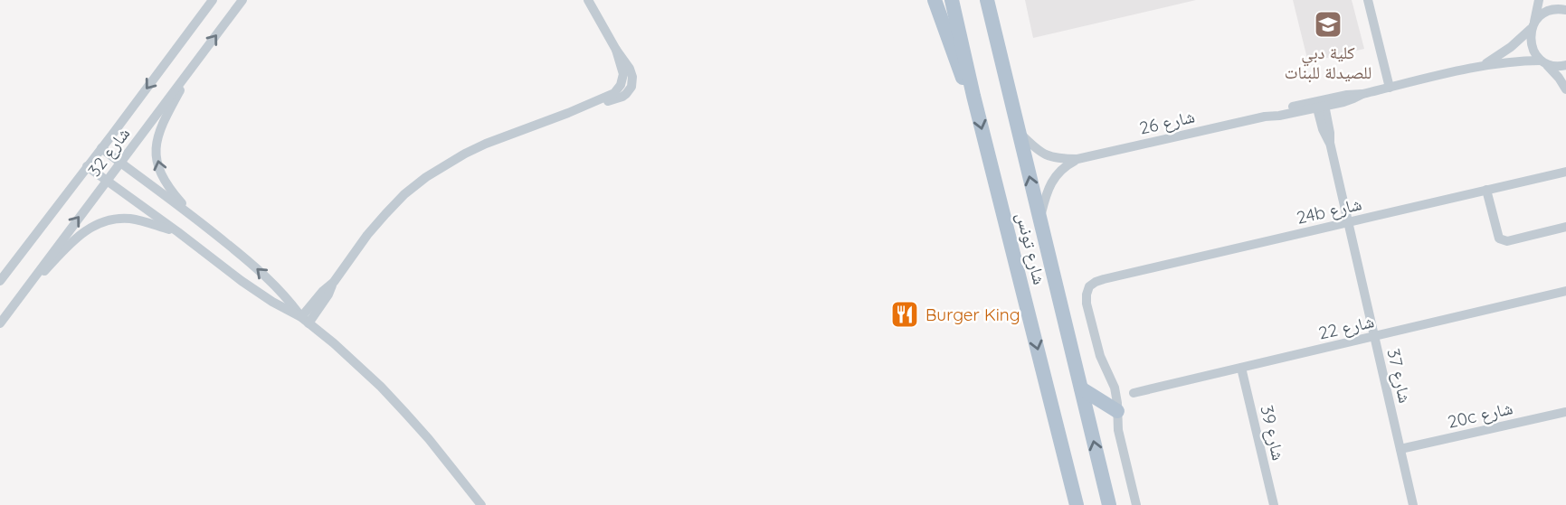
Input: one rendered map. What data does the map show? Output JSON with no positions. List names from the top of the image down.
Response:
{
  "streets": {
    "main road": ["شارع تونس"],
    "street": [
      "شارع 26",
      "شارع 32",
      "24b شارع",
      "شارع 22",
      "شارع 37",
      "20c شارع",
      "شارع 39"
    ]
  },
  "crossings": [
    ["شارع 26", "شارع تونس"],
    ["شارع 26", "شارع 37"],
    ["24b شارع", "شارع 37"],
    ["شارع 22", "شارع 37"],
    ["شارع 22", "شارع 39"],
    ["شارع 37", "20c شارع"]
  ],
  "places": {
    "school or university": ["كلية دبي للصيدلة للبنات"],
    "restaurant": ["Burger King"]
  }
}
